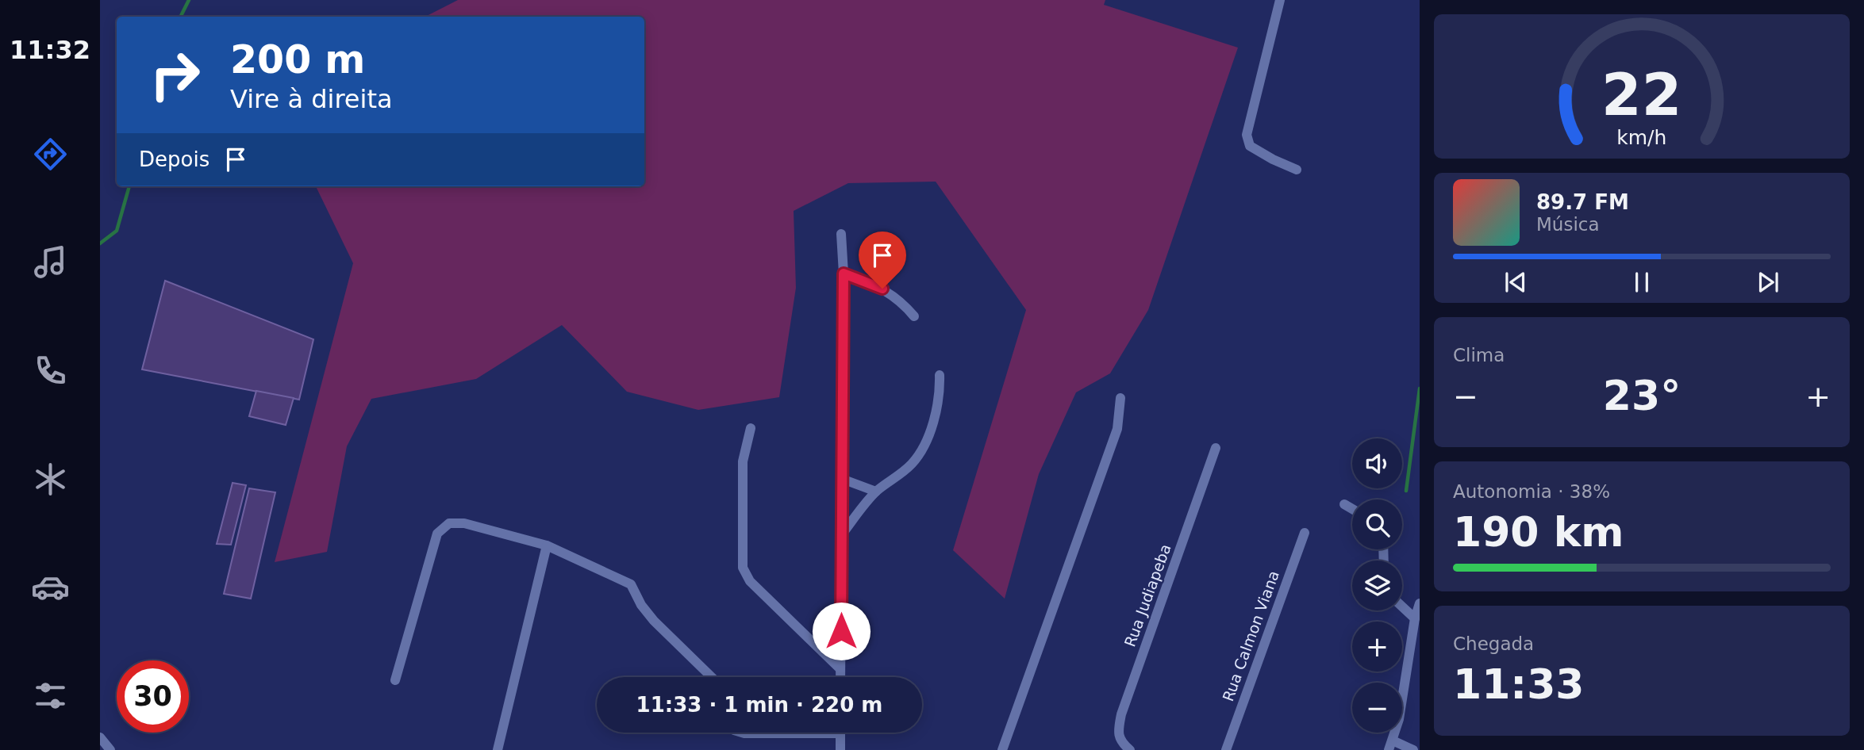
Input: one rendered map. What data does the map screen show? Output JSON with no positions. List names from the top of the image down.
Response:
{
  "streets": {
    "street": ["Rua Judiapeba", "Rua Calmon Viana"]
  },
  "page": {
    "tabs": "11:32",
    "turn": ["200 m", "Vire à direita"],
    "then": "Depois",
    "song": ["89.7 FM", "Música"],
    "tile": [
      "Clima",
      ["Autonomia · 38%", "190 km"],
      ["Chegada", "11:33"]
    ],
    "heat": ["−", "23°", "+"],
    "map_buttons": ["+", "−"],
    "limit": "30",
    "trip": "11:33 · 1 min · 220 m",
    "gauge": ["22", "km/h"]
  }
}
